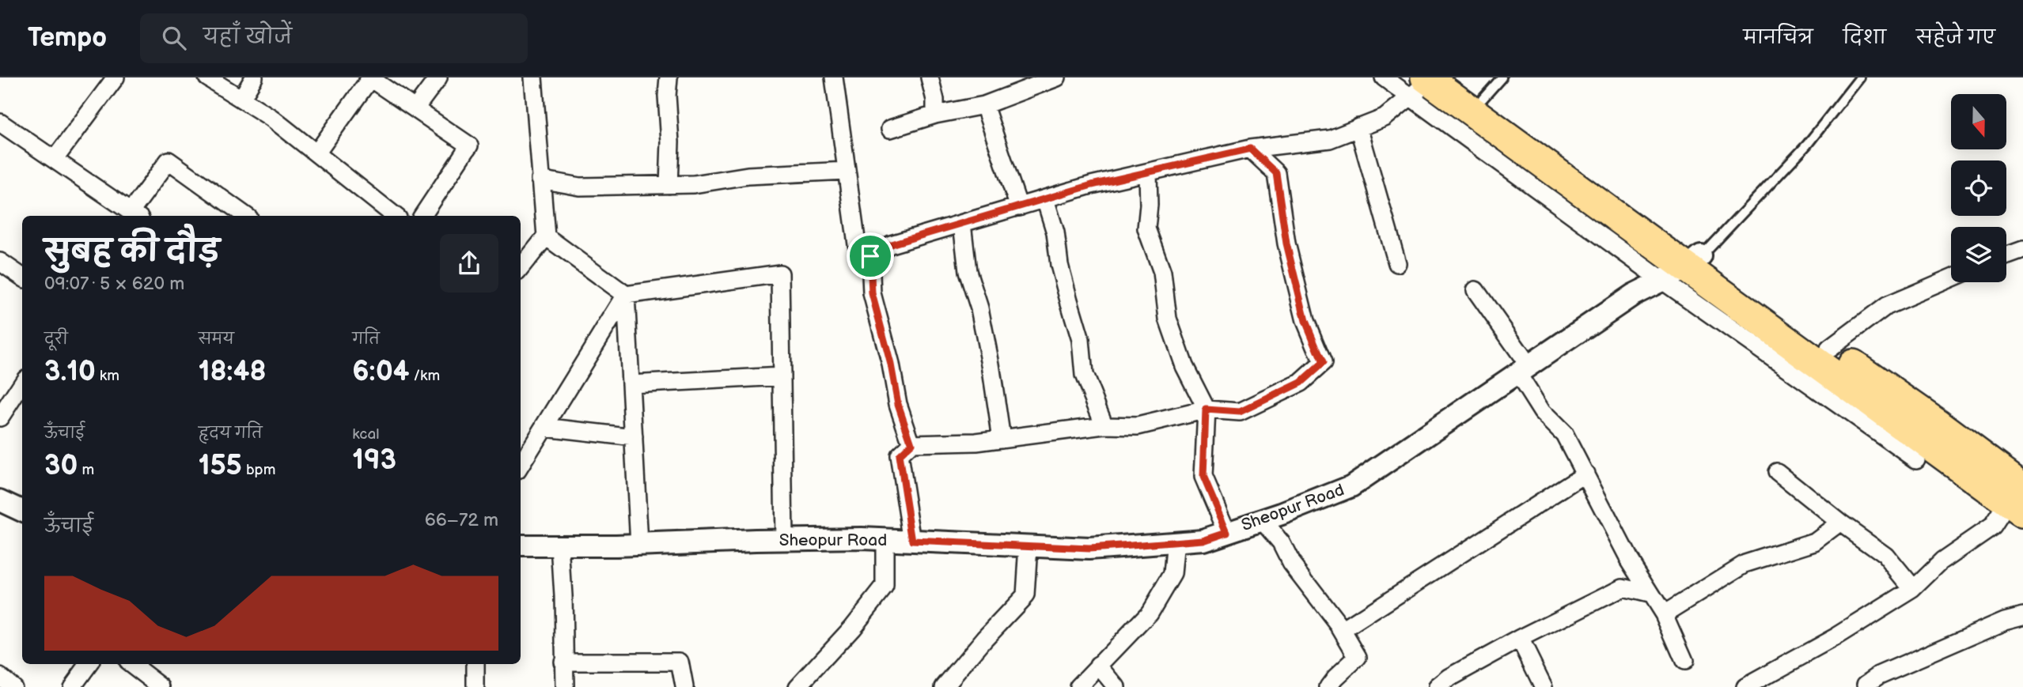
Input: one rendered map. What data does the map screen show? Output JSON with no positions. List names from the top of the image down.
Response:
{
  "streets": {
    "street": ["Sheopur Road"]
  },
  "north": "bottom",
  "page": {
    "header": "Tempo",
    "search": "यहाँ खोजें",
    "nav": ["मानचित्र", "दिशा", "सहेजे गए"],
    "heading": ["सुबह की दौड़", "09:07 · 5 × 620 m"],
    "stats": [
      ["दूरी", "3.10 km"],
      ["समय", "18:48"],
      ["गति", "6:04 /km"],
      ["ऊँचाई", "30 m"],
      ["हृदय गति", "155 bpm"],
      ["kcal", "193"]
    ],
    "chart": ["ऊँचाई", "66–72 m"]
  }
}
